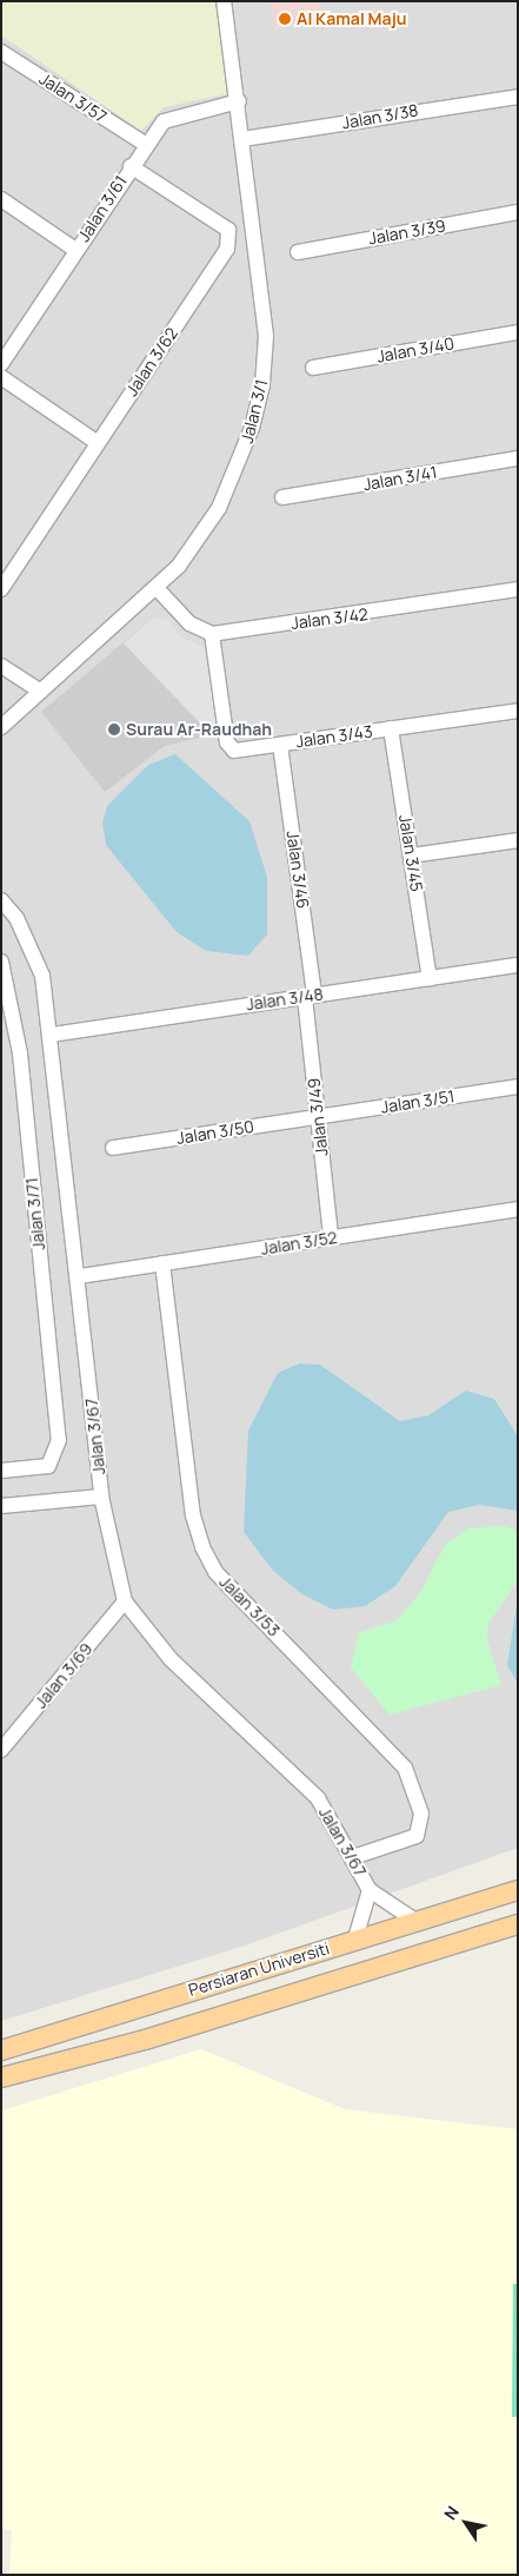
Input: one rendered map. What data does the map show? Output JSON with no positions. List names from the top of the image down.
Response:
{
  "streets": {
    "main road": ["Persiaran Universiti"],
    "street": [
      "Jalan 3/57",
      "Jalan 3/38",
      "Jalan 3/61",
      "Jalan 3/39",
      "Jalan 3/40",
      "Jalan 3/62",
      "Jalan 3/1",
      "Jalan 3/41",
      "Jalan 3/42",
      "Jalan 3/43",
      "Jalan 3/45",
      "Jalan 3/46",
      "Jalan 3/48",
      "Jalan 3/51",
      "Jalan 3/49",
      "Jalan 3/50",
      "Jalan 3/71",
      "Jalan 3/52",
      "Jalan 3/67",
      "Jalan 3/53",
      "Jalan 3/69"
    ]
  },
  "crossings": [
    ["Jalan 3/57", "Jalan 3/61"],
    ["Jalan 3/38", "Jalan 3/1"],
    ["Jalan 3/61", "Jalan 3/62"],
    ["Jalan 3/61", "Jalan 3/1"],
    ["Jalan 3/42", "Jalan 3/43"],
    ["Jalan 3/43", "Jalan 3/45"],
    ["Jalan 3/43", "Jalan 3/46"],
    ["Jalan 3/45", "Jalan 3/48"],
    ["Jalan 3/46", "Jalan 3/48"],
    ["Jalan 3/46", "Jalan 3/49"],
    ["Jalan 3/48", "Jalan 3/49"],
    ["Jalan 3/48", "Jalan 3/67"],
    ["Jalan 3/51", "Jalan 3/49"],
    ["Jalan 3/51", "Jalan 3/50"],
    ["Jalan 3/49", "Jalan 3/50"],
    ["Jalan 3/49", "Jalan 3/52"],
    ["Jalan 3/52", "Jalan 3/67"],
    ["Jalan 3/52", "Jalan 3/53"],
    ["Jalan 3/67", "Jalan 3/53"],
    ["Jalan 3/67", "Jalan 3/69"]
  ],
  "places": ["Al Kamal Maju", "Surau Ar-Raudhah"],
  "north": "top left"
}
